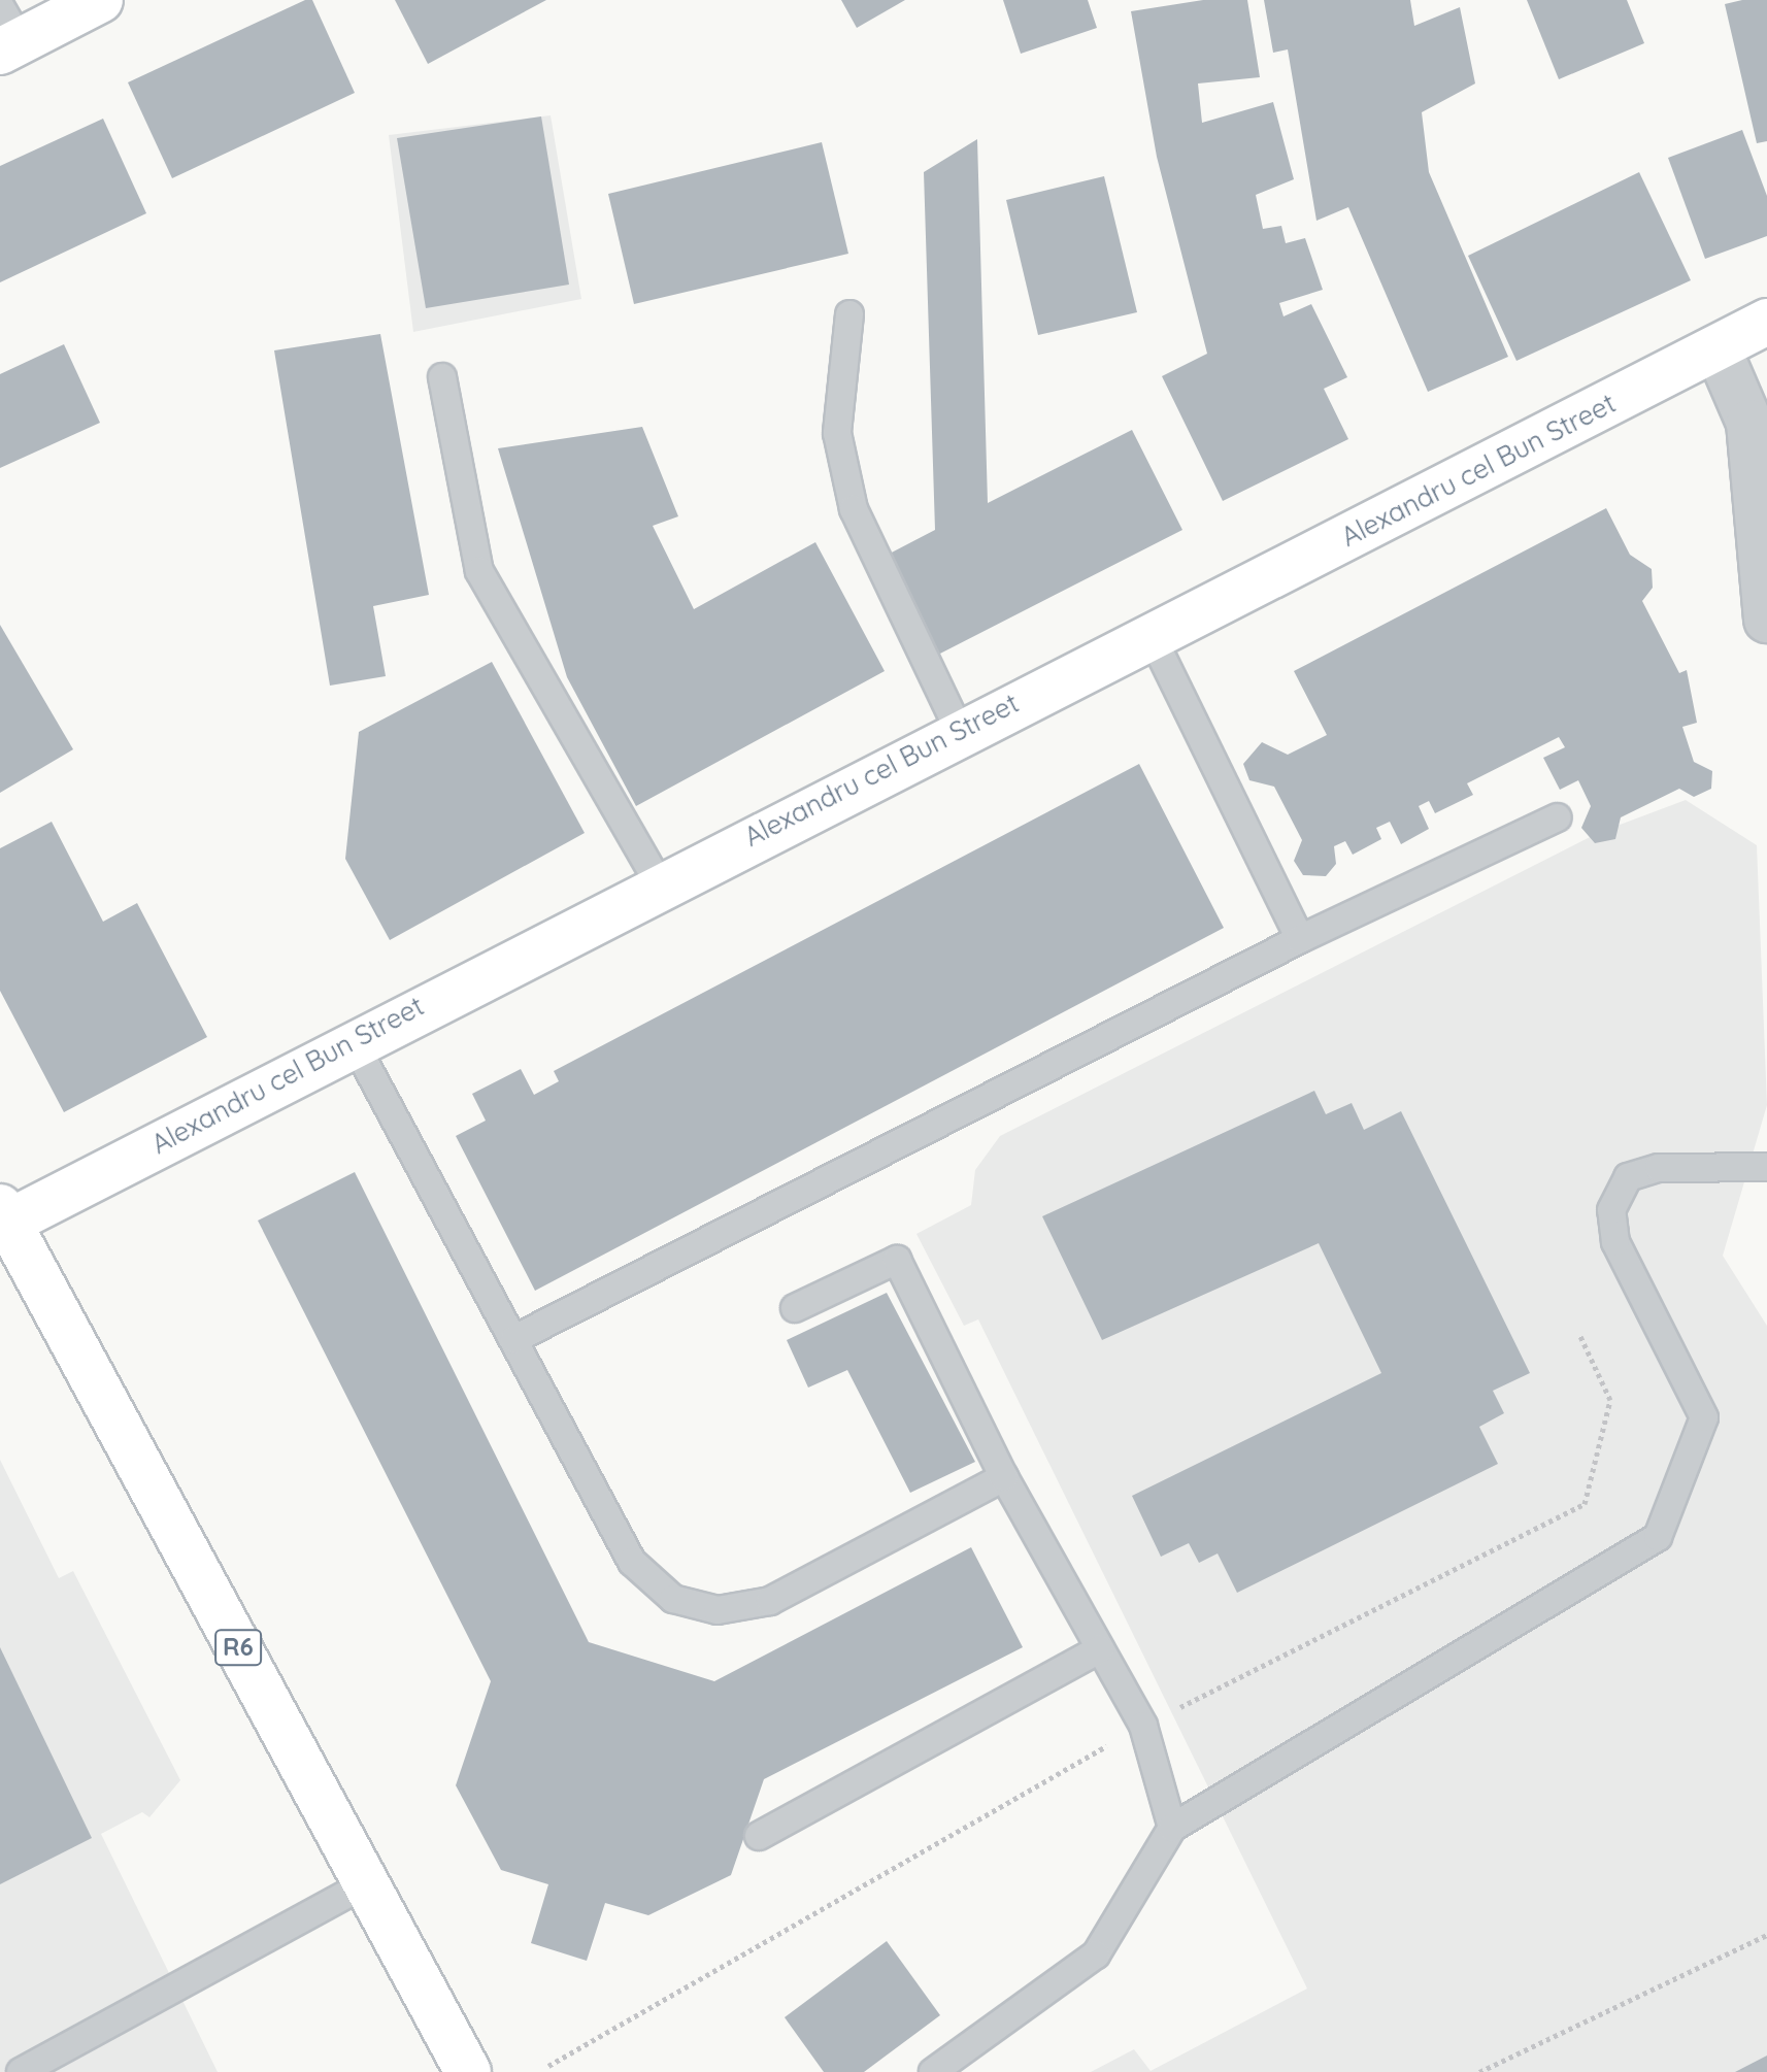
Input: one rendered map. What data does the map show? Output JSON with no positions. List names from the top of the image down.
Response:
{
  "streets": {
    "main road": ["Alexandru cel Bun Street", "R6"]
  },
  "crossings": [
    ["Alexandru cel Bun Street", "R6"]
  ]
}
